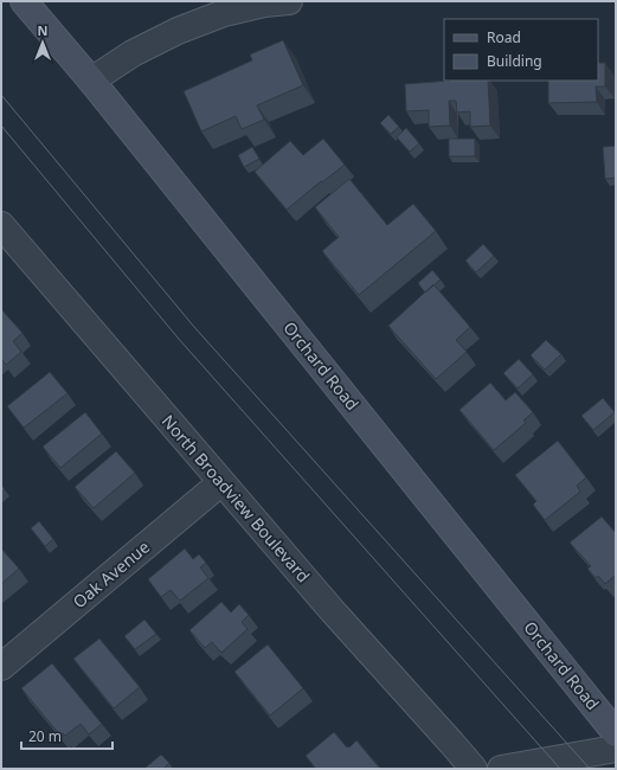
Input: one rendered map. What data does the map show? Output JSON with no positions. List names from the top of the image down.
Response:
{
  "streets": {
    "street": ["Orchard Road", "North Broadview Boulevard", "Oak Avenue"]
  },
  "crossings": [
    ["North Broadview Boulevard", "Oak Avenue"]
  ],
  "legend": ["Road", "Building"],
  "scale_bar": "20 m",
  "north": "top"
}
